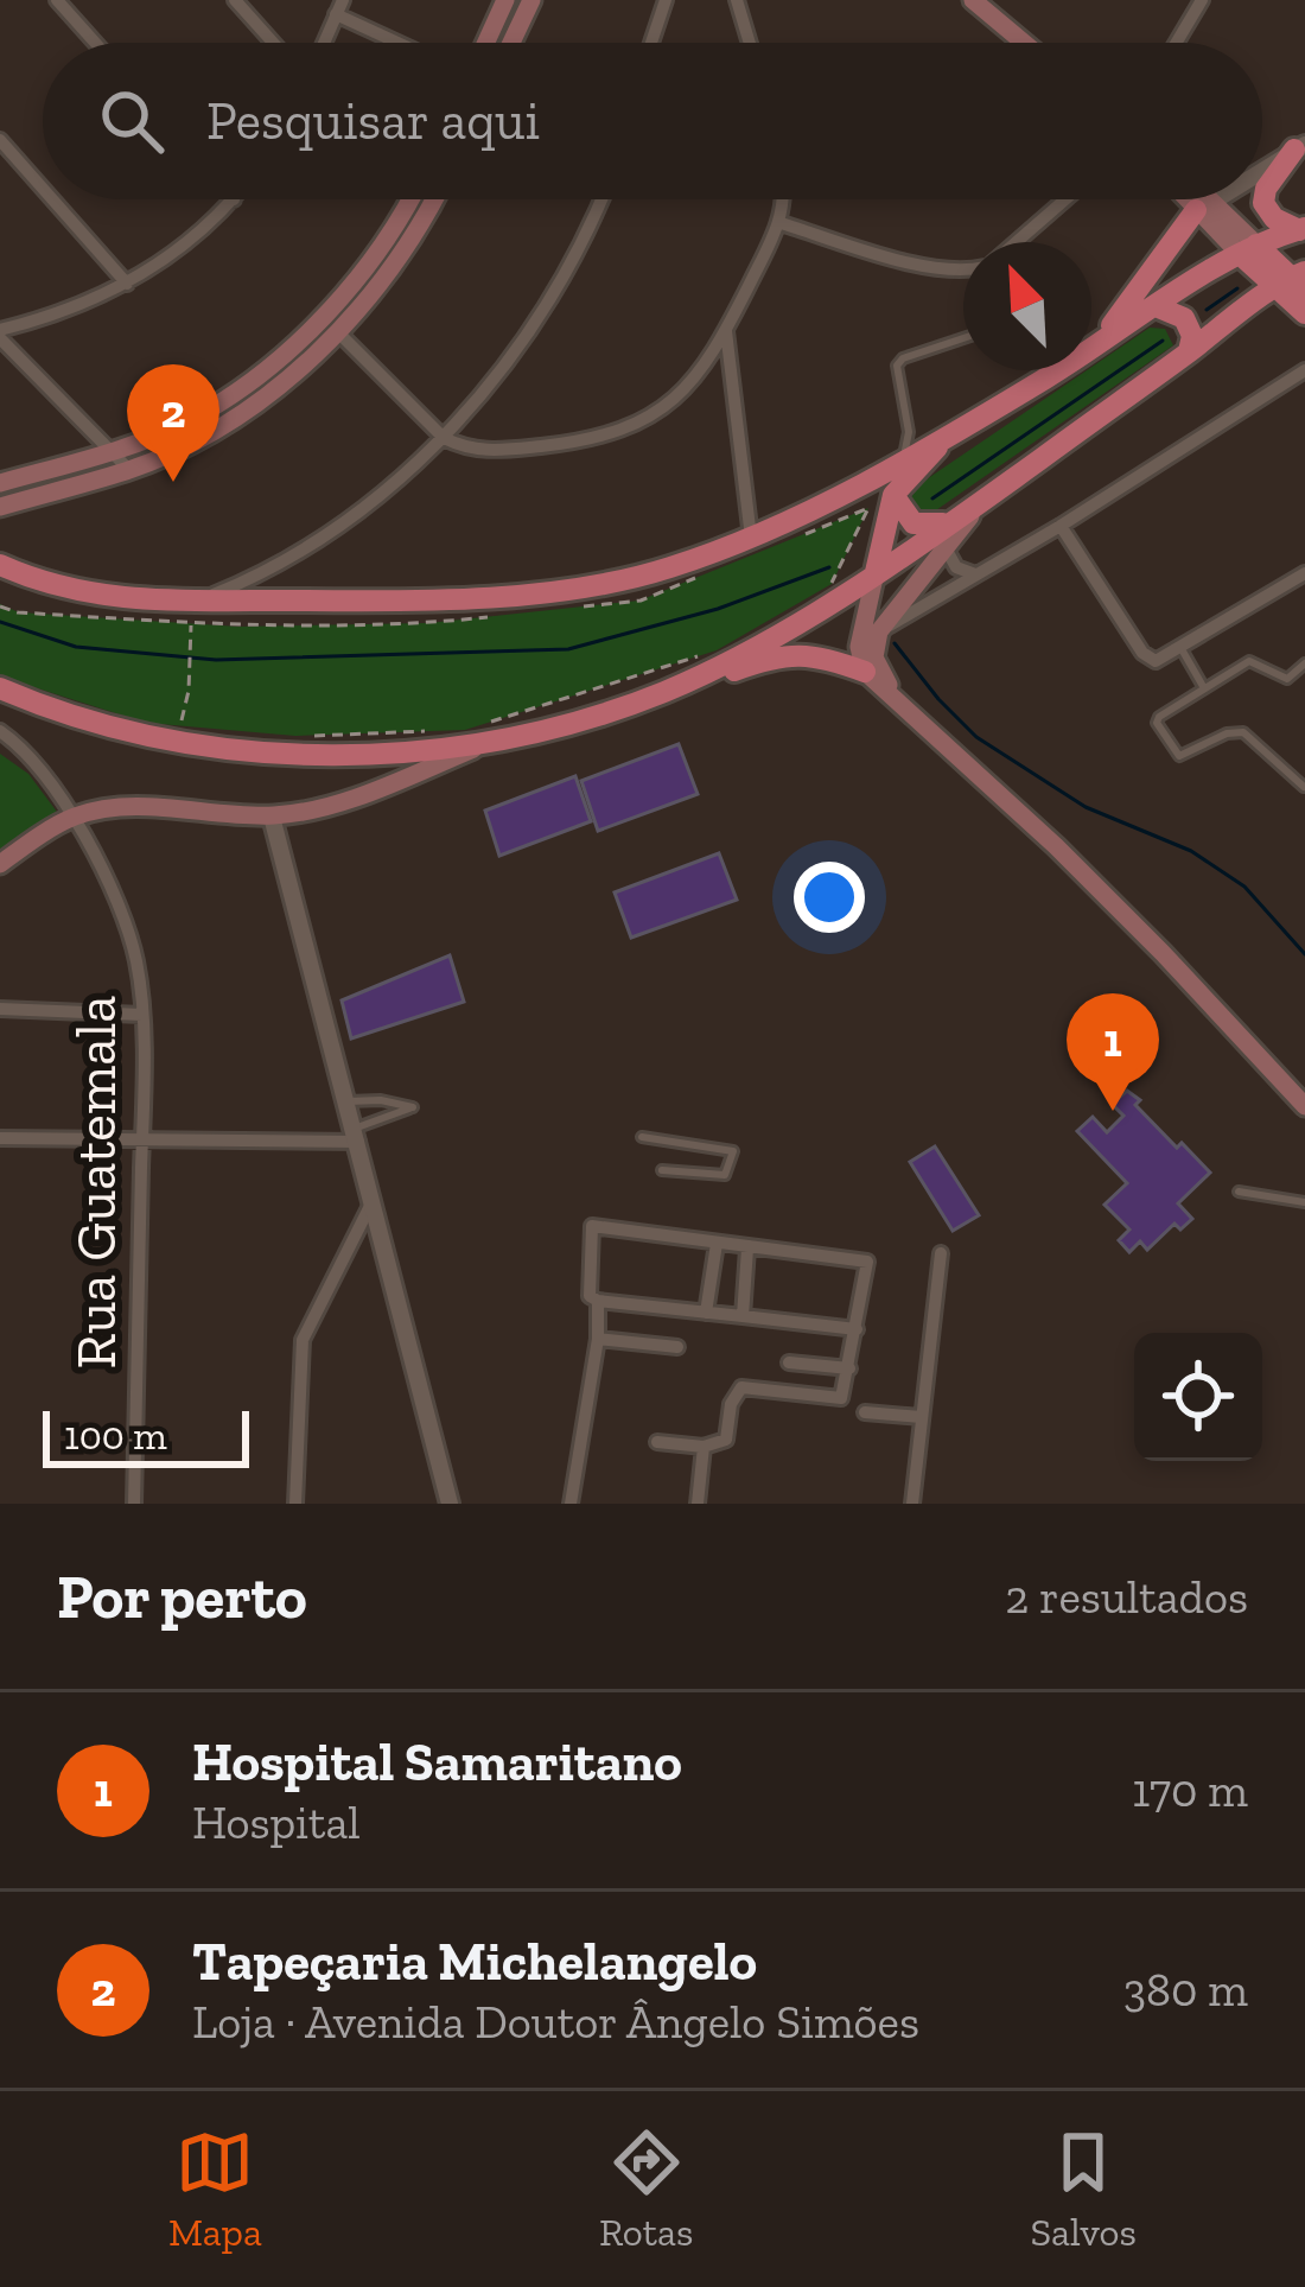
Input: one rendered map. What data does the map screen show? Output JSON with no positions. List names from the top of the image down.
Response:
{
  "streets": {
    "street": ["Rua Guatemala"]
  },
  "scale_bar": "100 m",
  "north": "top left",
  "page": {
    "search": "Pesquisar aqui",
    "pins": ["2", "1"],
    "scale": "100 m",
    "heading": ["Por perto", "2 resultados"],
    "list": [
      {
        "mark": "1",
        "name": "Hospital Samaritano",
        "note": "Hospital",
        "value": "170 m"
      },
      {
        "mark": "2",
        "name": "Tapeçaria Michelangelo",
        "note": "Loja · Avenida Doutor Ângelo Simões",
        "value": "380 m"
      }
    ],
    "nav": ["Mapa", "Rotas", "Salvos"]
  }
}
